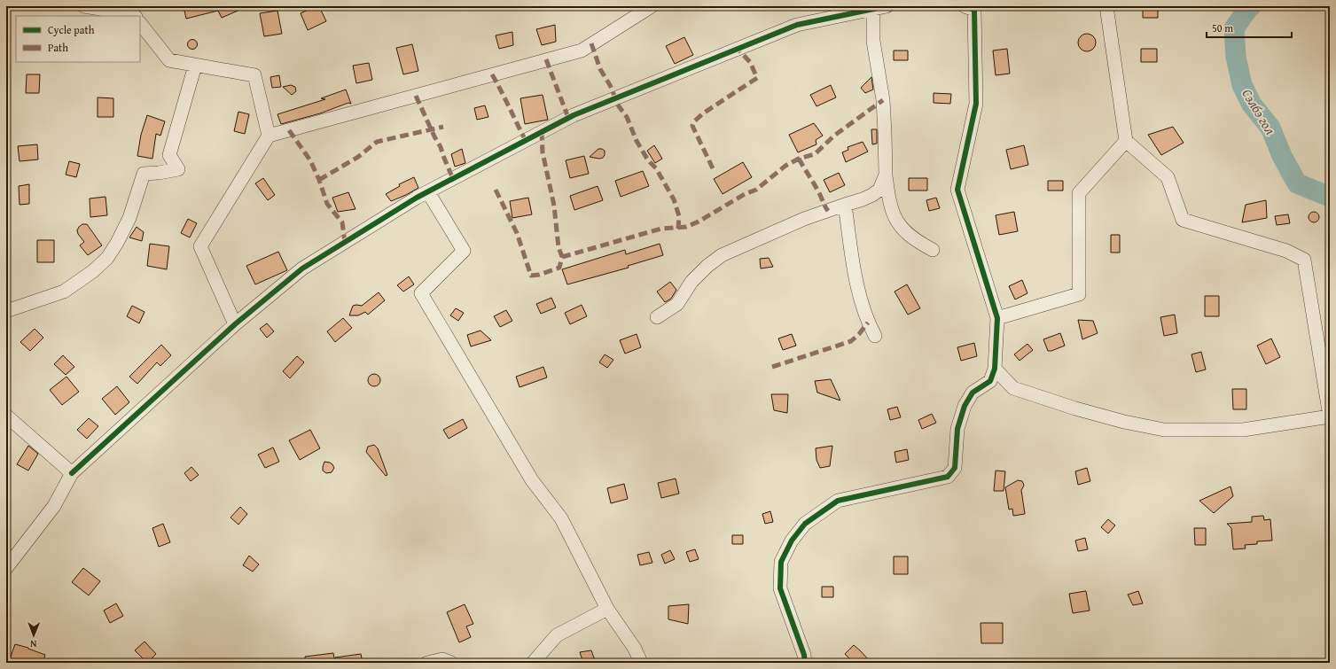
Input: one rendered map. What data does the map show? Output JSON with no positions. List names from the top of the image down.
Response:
{
  "water": ["Сэлбэ гол"],
  "legend": ["Cycle path", "Path"],
  "scale_bar": "50 m",
  "north": "bottom"
}
